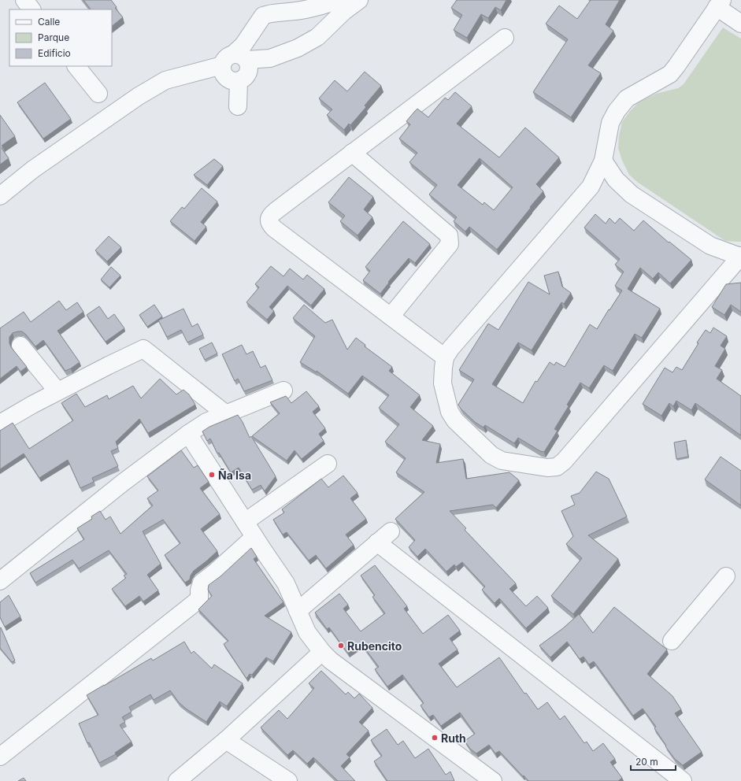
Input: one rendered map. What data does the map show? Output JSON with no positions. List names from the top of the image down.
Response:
{
  "places": ["Ña Isa", "Rubencito", "Ruth"],
  "legend": ["Calle", "Parque", "Edificio"],
  "scale_bar": "20 m"
}
